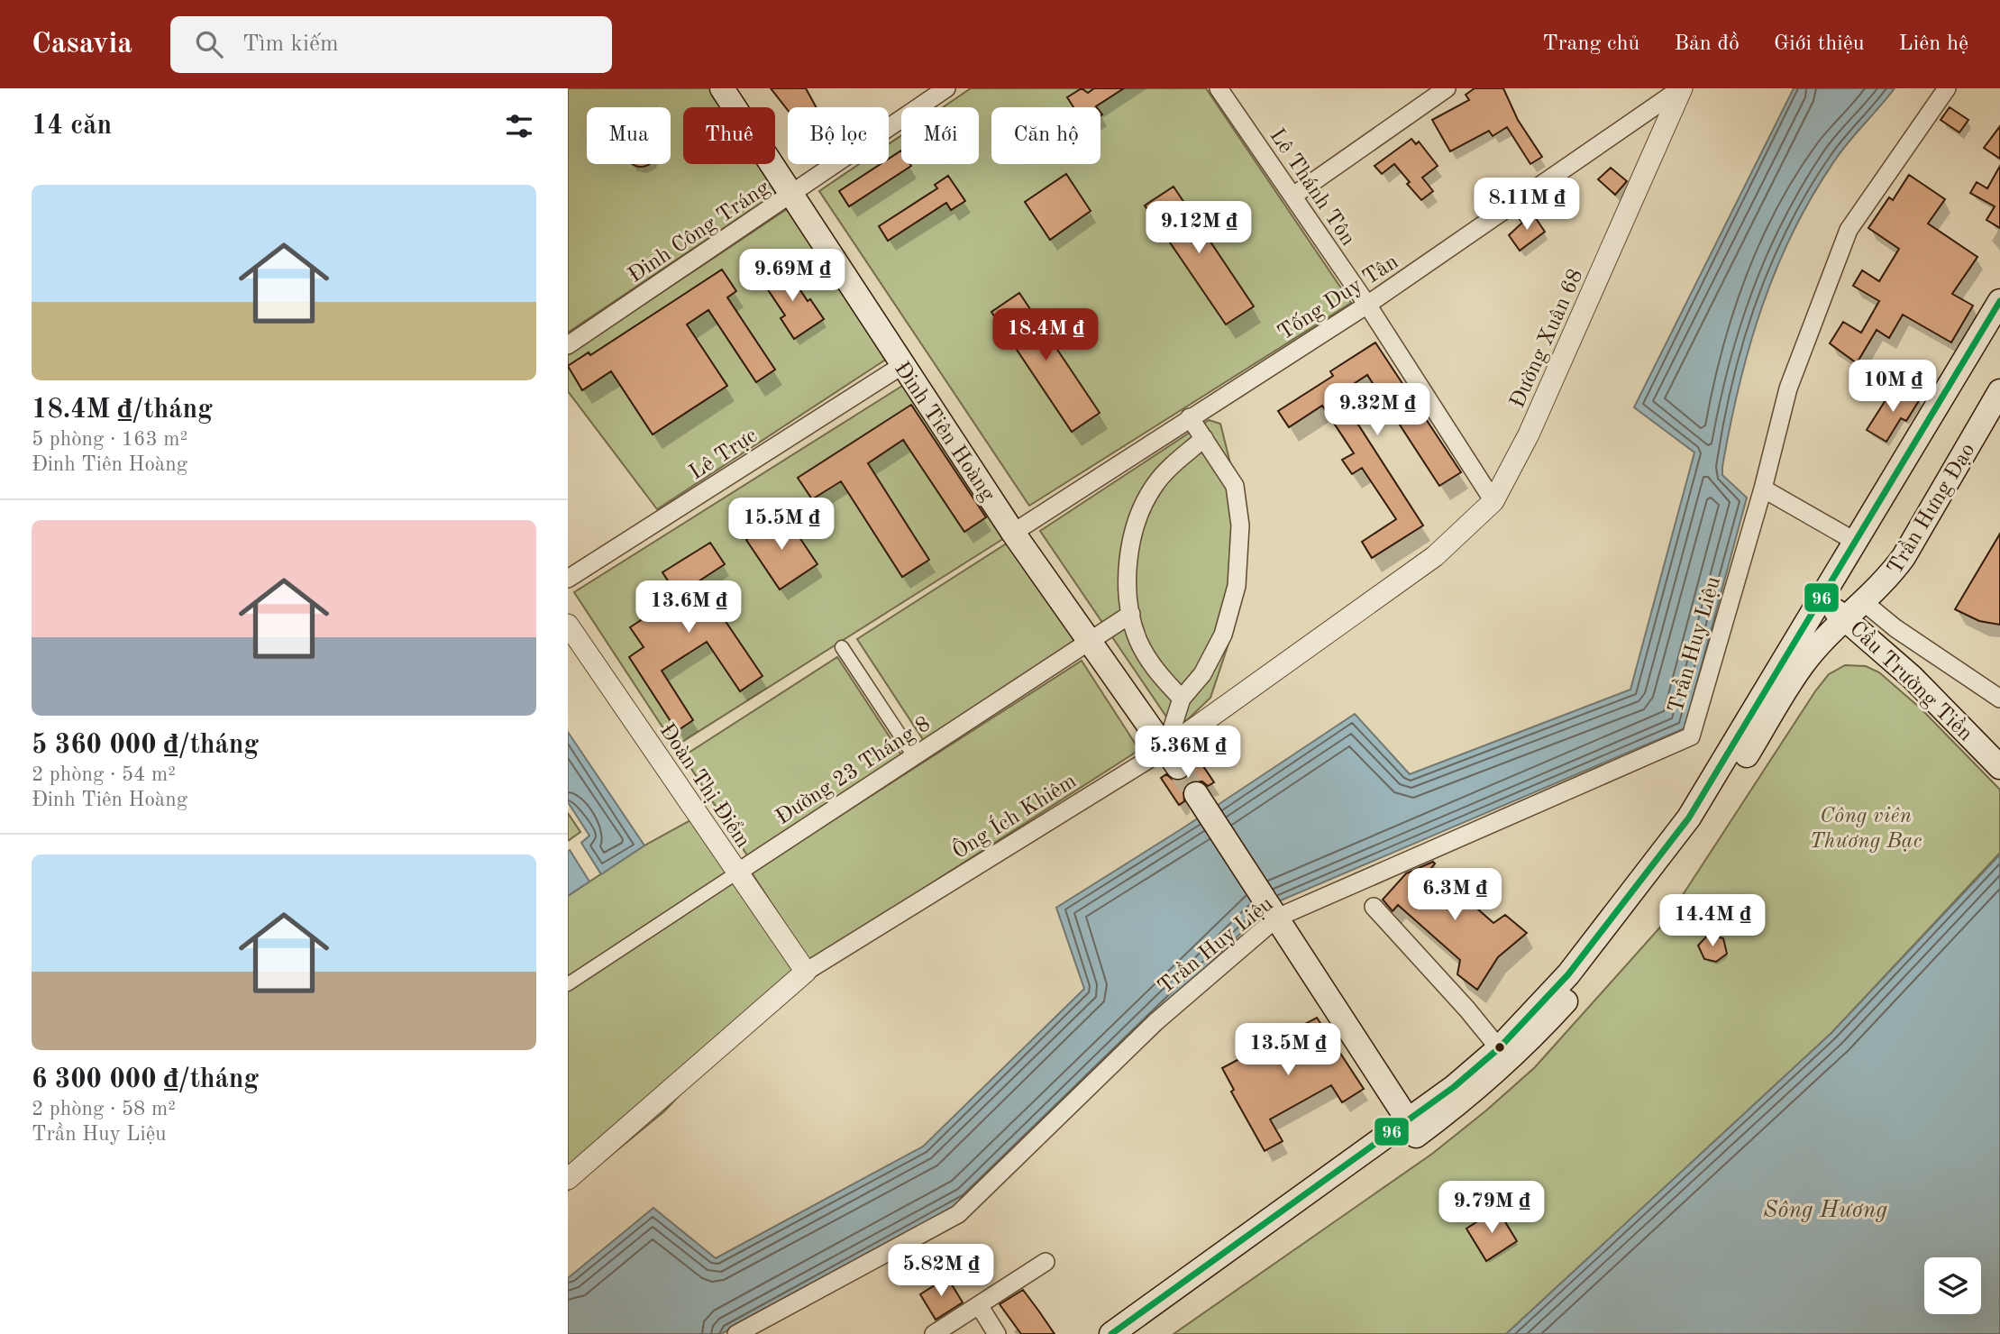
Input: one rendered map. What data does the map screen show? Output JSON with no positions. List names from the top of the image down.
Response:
{
  "streets": {
    "main road": ["Đinh Tiên Hoàng", "Trần Hưng Đạo", "Cầu Trường Tiền"],
    "street": [
      "Lê Thánh Tôn",
      "Đinh Công Tráng",
      "Tống Duy Tân",
      "Đường Xuân 68",
      "Lê Trực",
      "Trần Huy Liệu",
      "Đường 23 Tháng 8",
      "Đoàn Thị Điểm",
      "Ông Ích Khiêm"
    ]
  },
  "crossings": [
    ["Lê Thánh Tôn", "Tống Duy Tân"],
    ["Lê Thánh Tôn", "Đường Xuân 68"],
    ["Lê Thánh Tôn", "Ông Ích Khiêm"],
    ["Đinh Công Tráng", "Đinh Tiên Hoàng"],
    ["Tống Duy Tân", "Đường Xuân 68"],
    ["Tống Duy Tân", "Đinh Tiên Hoàng"],
    ["Đường Xuân 68", "Ông Ích Khiêm"],
    ["Đinh Tiên Hoàng", "Lê Trực"],
    ["Đinh Tiên Hoàng", "Đường 23 Tháng 8"],
    ["Đinh Tiên Hoàng", "Ông Ích Khiêm"],
    ["Trần Hưng Đạo", "Cầu Trường Tiền"],
    ["Đường 23 Tháng 8", "Đoàn Thị Điểm"],
    ["Đoàn Thị Điểm", "Ông Ích Khiêm"]
  ],
  "water": ["Sông Hương"],
  "parks": ["Công viên Thương Bạc"],
  "lines": ["transit line 96"],
  "page": {
    "header": "Casavia",
    "search": "Tìm kiếm",
    "nav": [
      "Trang chủ",
      "Bản đồ",
      "Giới thiệu",
      "Liên hệ"
    ],
    "heading": "14 căn",
    "chip": [
      "Mua",
      "Thuê",
      "Bộ lọc",
      "Mới",
      "Căn hộ"
    ],
    "list": [
      {
        "name": "18.4M ₫/tháng",
        "note": "5 phòng · 163 m² · Đinh Tiên Hoàng"
      },
      {
        "name": "5 360 000 ₫/tháng",
        "note": "2 phòng · 54 m² · Đinh Tiên Hoàng"
      },
      {
        "name": "6 300 000 ₫/tháng",
        "note": "2 phòng · 58 m² · Trần Huy Liệu"
      }
    ],
    "price": [
      "8.11M ₫",
      "9.12M ₫",
      "9.69M ₫",
      "18.4M ₫",
      "10M ₫",
      "9.32M ₫",
      "15.5M ₫",
      "13.6M ₫",
      "5.36M ₫",
      "6.3M ₫",
      "14.4M ₫",
      "13.5M ₫",
      "9.79M ₫",
      "5.82M ₫"
    ]
  }
}
